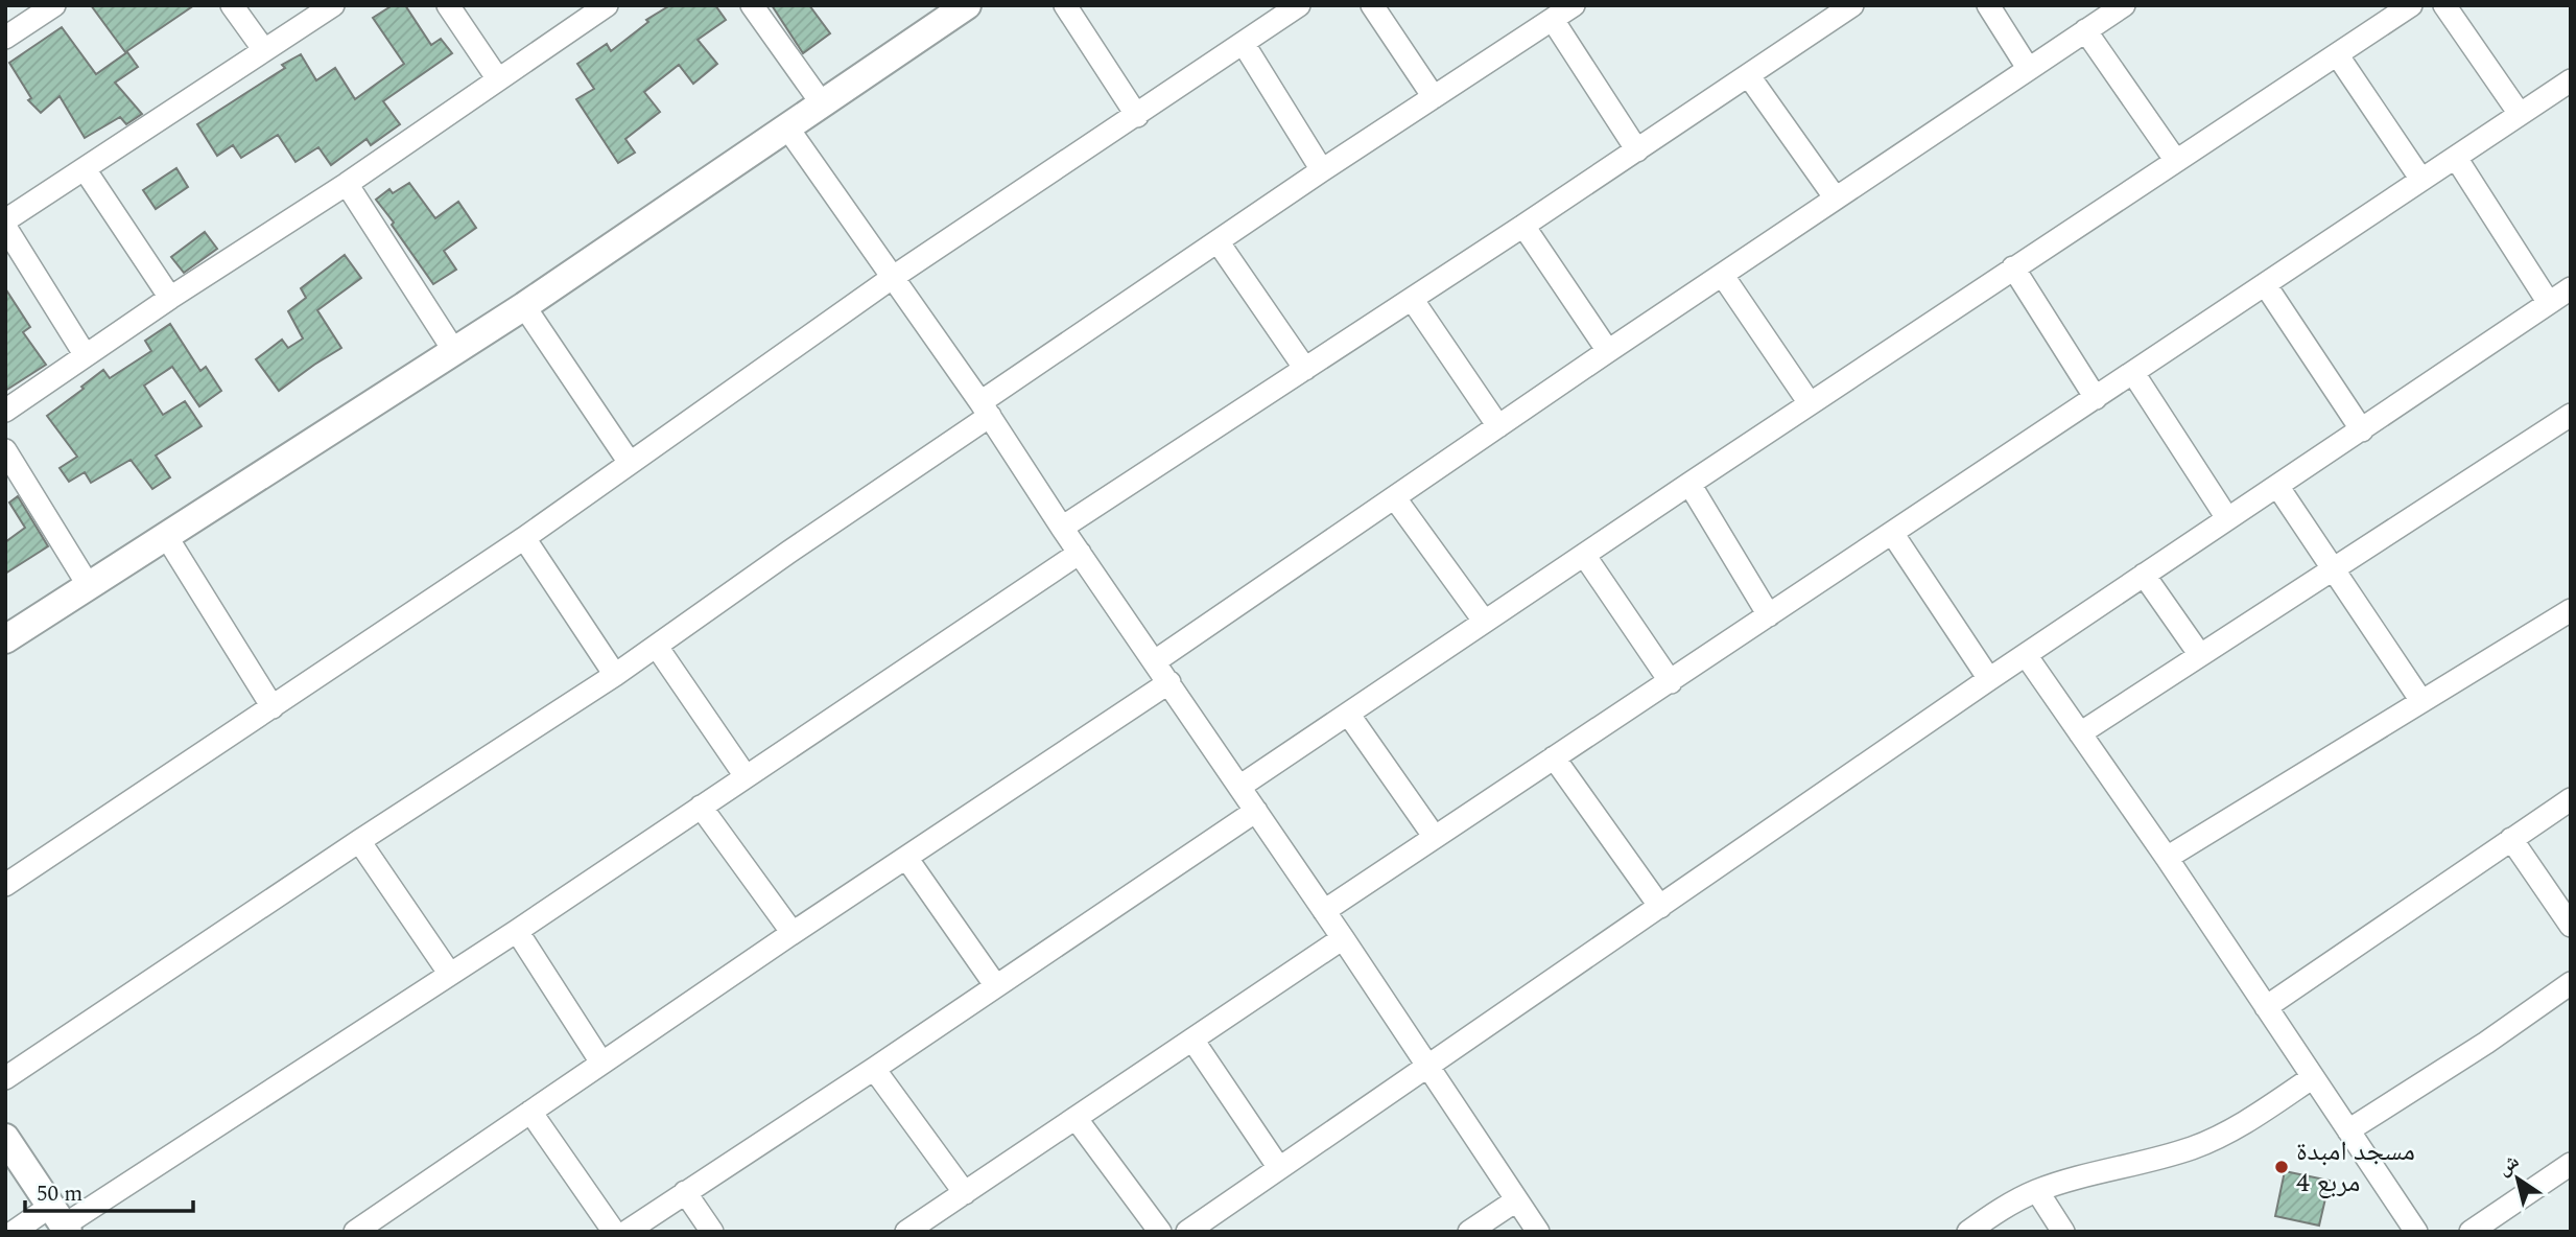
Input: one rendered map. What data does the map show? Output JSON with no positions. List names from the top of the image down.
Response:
{
  "places": ["مسجد امبدة مربع 4"],
  "scale_bar": "50 m",
  "north": "top left"
}
